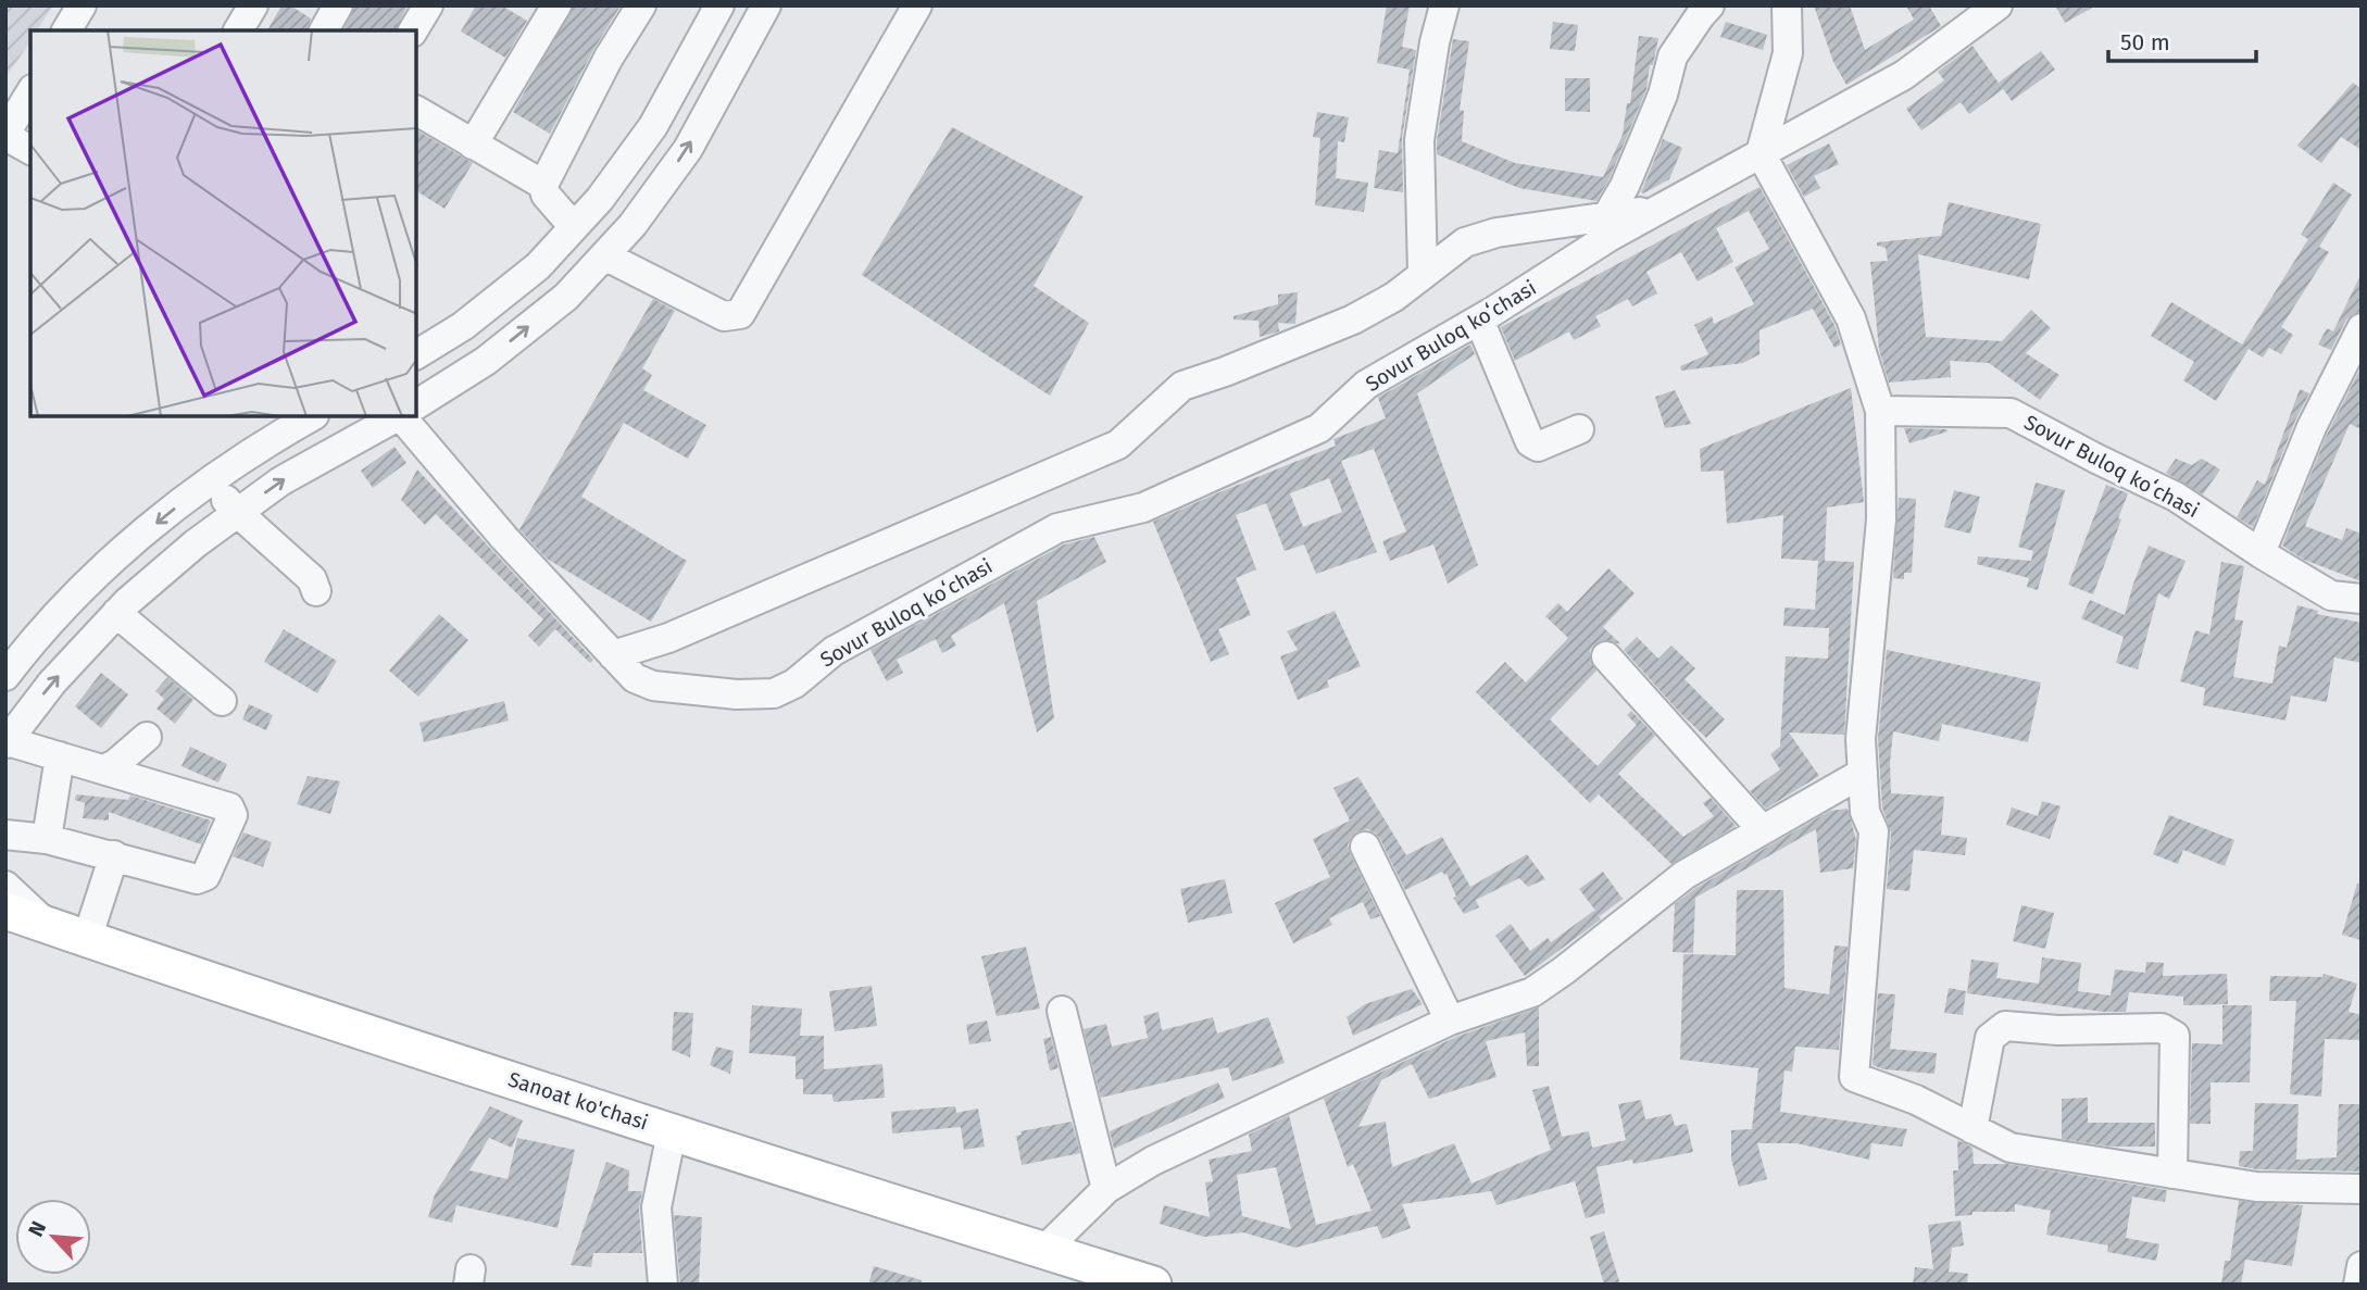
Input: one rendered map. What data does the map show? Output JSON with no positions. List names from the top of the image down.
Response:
{
  "streets": {
    "main road": ["Sanoat ko'chasi"],
    "street": ["Sovur Buloq koʻchasi"]
  },
  "scale_bar": "50 m",
  "north": "top left"
}
